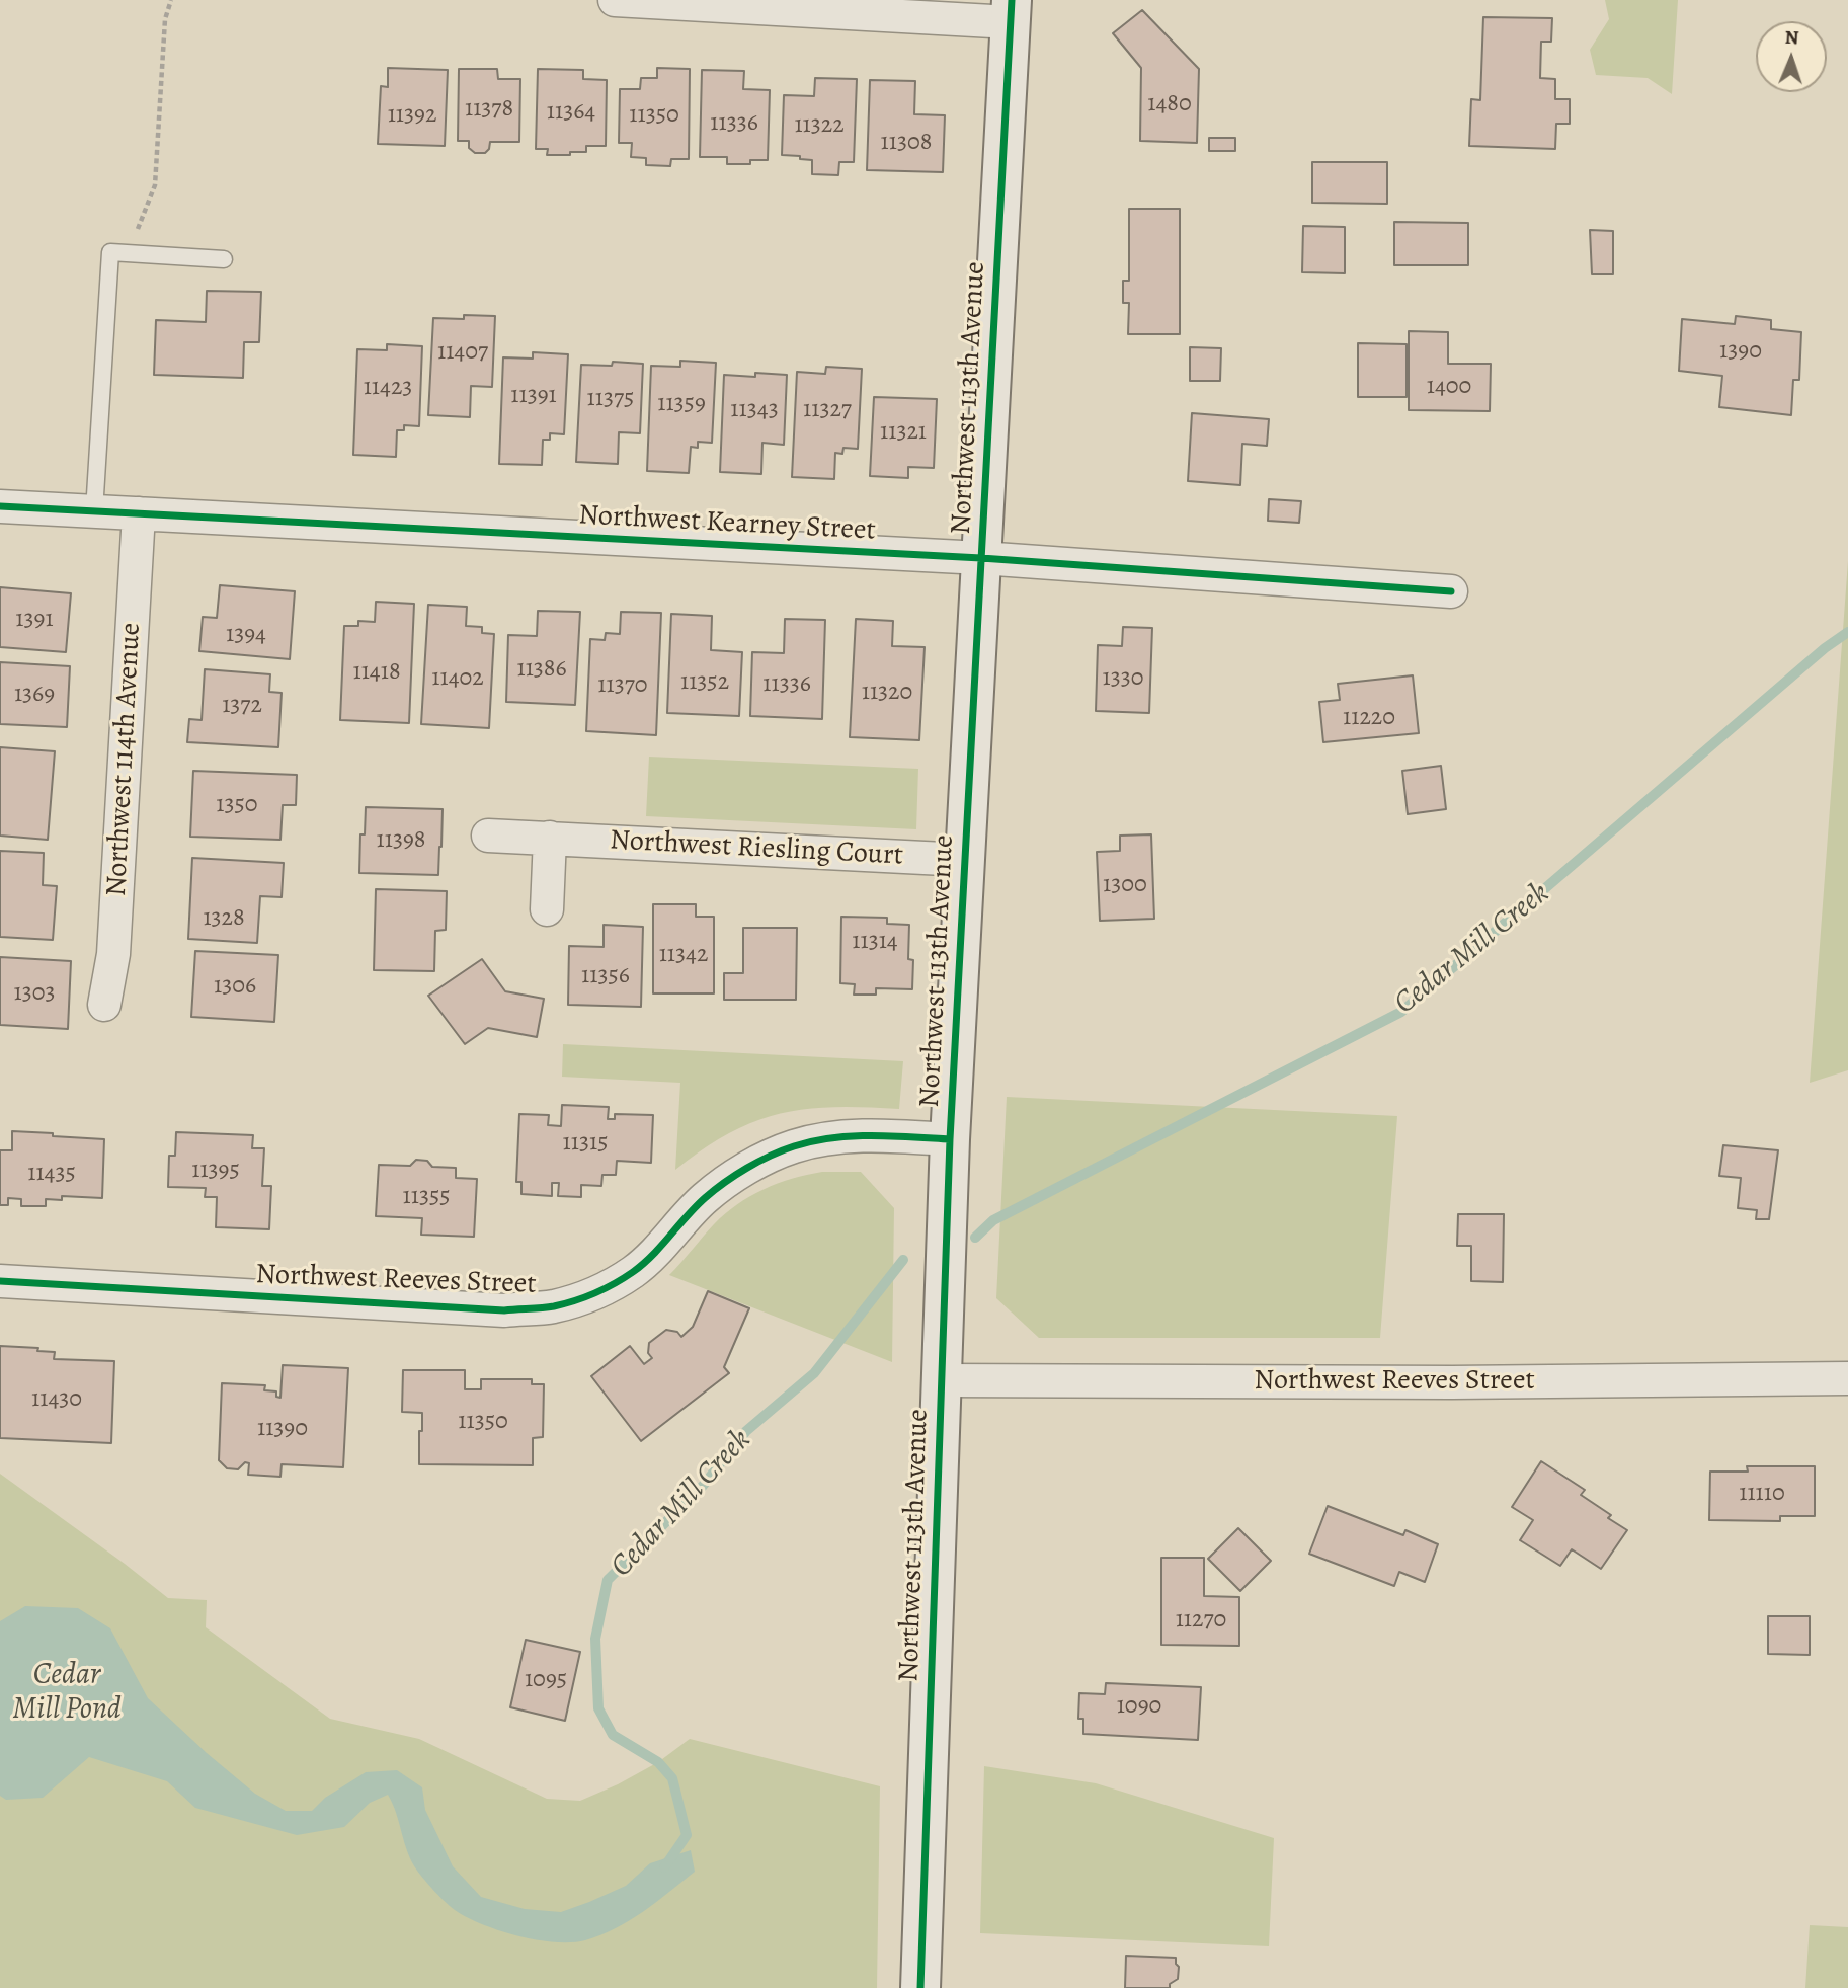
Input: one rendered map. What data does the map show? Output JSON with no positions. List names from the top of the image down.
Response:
{
  "streets": {
    "street": [
      "Northwest 113th Avenue",
      "Northwest Kearney Street",
      "Northwest 114th Avenue",
      "Northwest Riesling Court",
      "Northwest Reeves Street"
    ]
  },
  "crossings": [
    ["Northwest 113th Avenue", "Northwest Kearney Street"],
    ["Northwest 113th Avenue", "Northwest Riesling Court"],
    ["Northwest 113th Avenue", "Northwest Reeves Street"],
    ["Northwest Kearney Street", "Northwest 114th Avenue"]
  ],
  "water": ["Cedar Mill Creek", "Cedar Mill Pond"],
  "house_numbers": [
    "1480",
    "11378",
    "11364",
    "11392",
    "11350",
    "11336",
    "11322",
    "11308",
    "1390",
    "11407",
    "1400",
    "11423",
    "11391",
    "11375",
    "11359",
    "11343",
    "11327",
    "11321",
    "1391",
    "1394",
    "11386",
    "11418",
    "11402",
    "1330",
    "11352",
    "11336",
    "11370",
    "11320",
    "1369",
    "1372",
    "11220",
    "1350",
    "11398",
    "1300",
    "1328",
    "11314",
    "11342",
    "11356",
    "1306",
    "1303",
    "11315",
    "11395",
    "11435",
    "11355",
    "11430",
    "11350",
    "11390",
    "11110",
    "11270",
    "1095",
    "1090"
  ],
  "north": "top"
}
